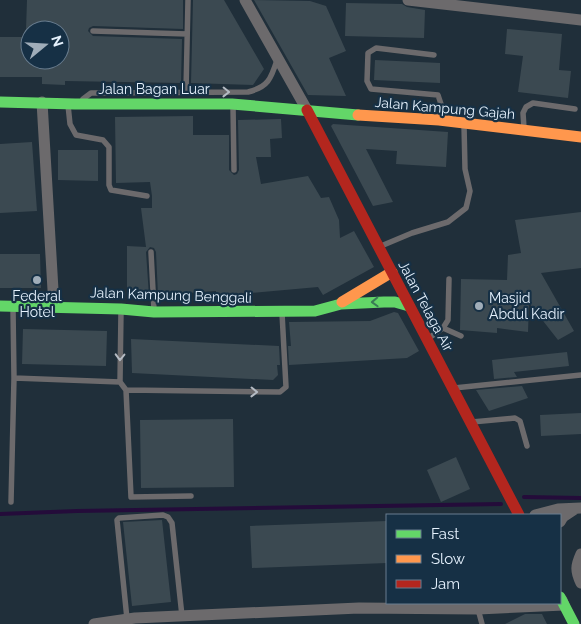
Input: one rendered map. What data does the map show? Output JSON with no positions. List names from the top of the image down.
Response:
{
  "streets": {
    "street": [
      "Jalan Bagan Luar",
      "Jalan Kampung Gajah",
      "Jalan Kampung Benggali",
      "Jalan Telaga Air"
    ]
  },
  "crossings": [
    ["Jalan Bagan Luar", "Jalan Kampung Gajah"],
    ["Jalan Bagan Luar", "Jalan Telaga Air"],
    ["Jalan Kampung Gajah", "Jalan Telaga Air"]
  ],
  "places": ["Federal Hotel", "Masjid Abdul Kadir"],
  "legend": ["Fast", "Slow", "Jam"],
  "north": "right"
}
